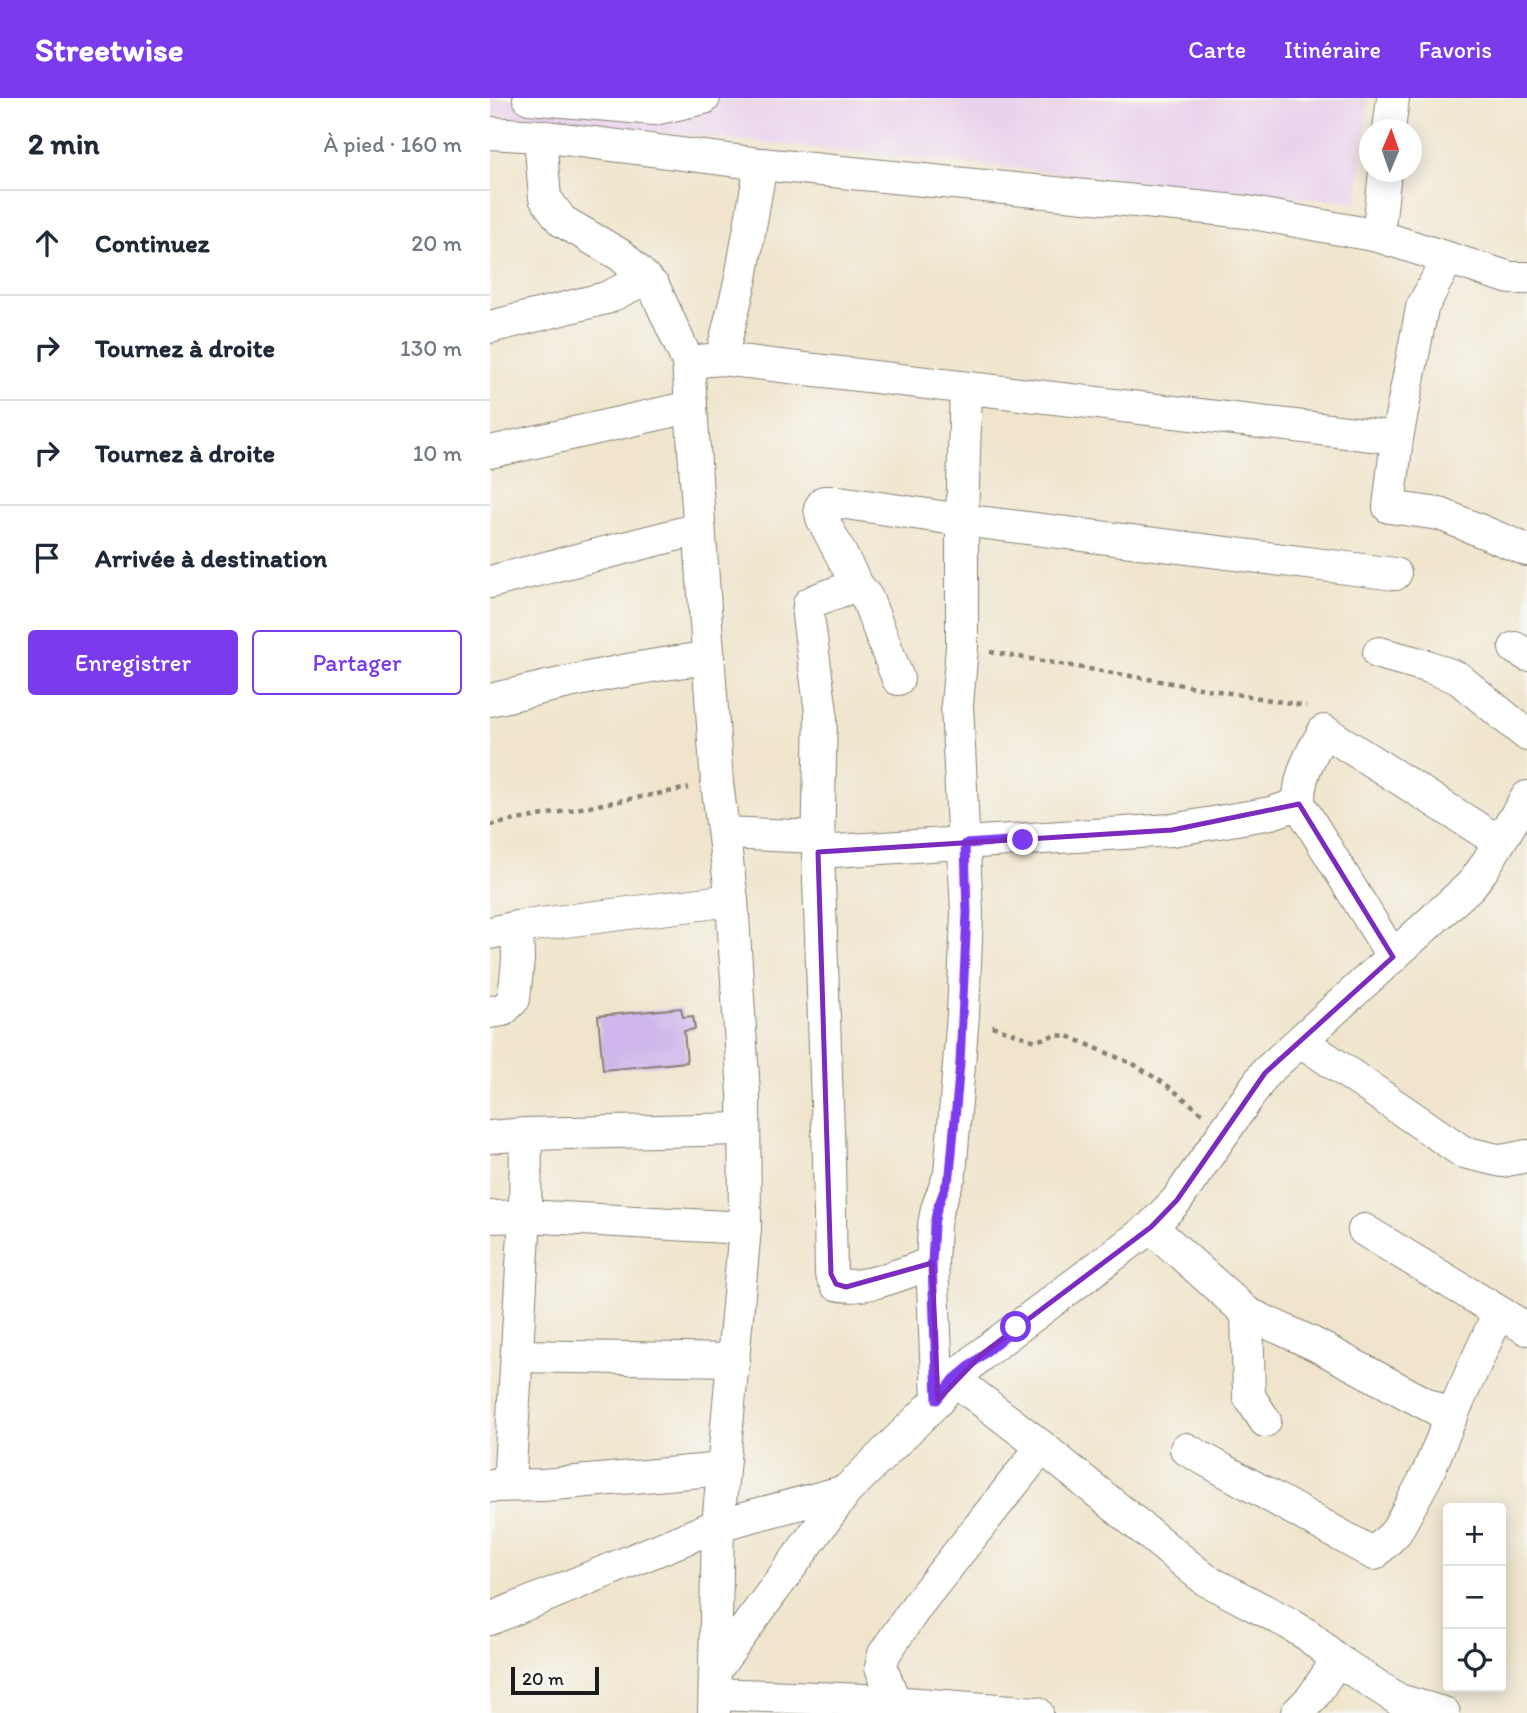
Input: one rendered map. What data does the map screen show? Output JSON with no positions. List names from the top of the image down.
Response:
{
  "scale_bar": "20 m",
  "north": "top",
  "page": {
    "header": "Streetwise",
    "nav": ["Carte", "Itinéraire", "Favoris"],
    "heading": ["2 min", "À pied · 160 m"],
    "list": [
      ["Continuez", "20 m"],
      ["Tournez à droite", "130 m"],
      ["Tournez à droite", "10 m"],
      "Arrivée à destination"
    ],
    "buttons": ["Enregistrer", "Partager"],
    "map_buttons": ["+", "−"],
    "scale": "20 m"
  }
}
